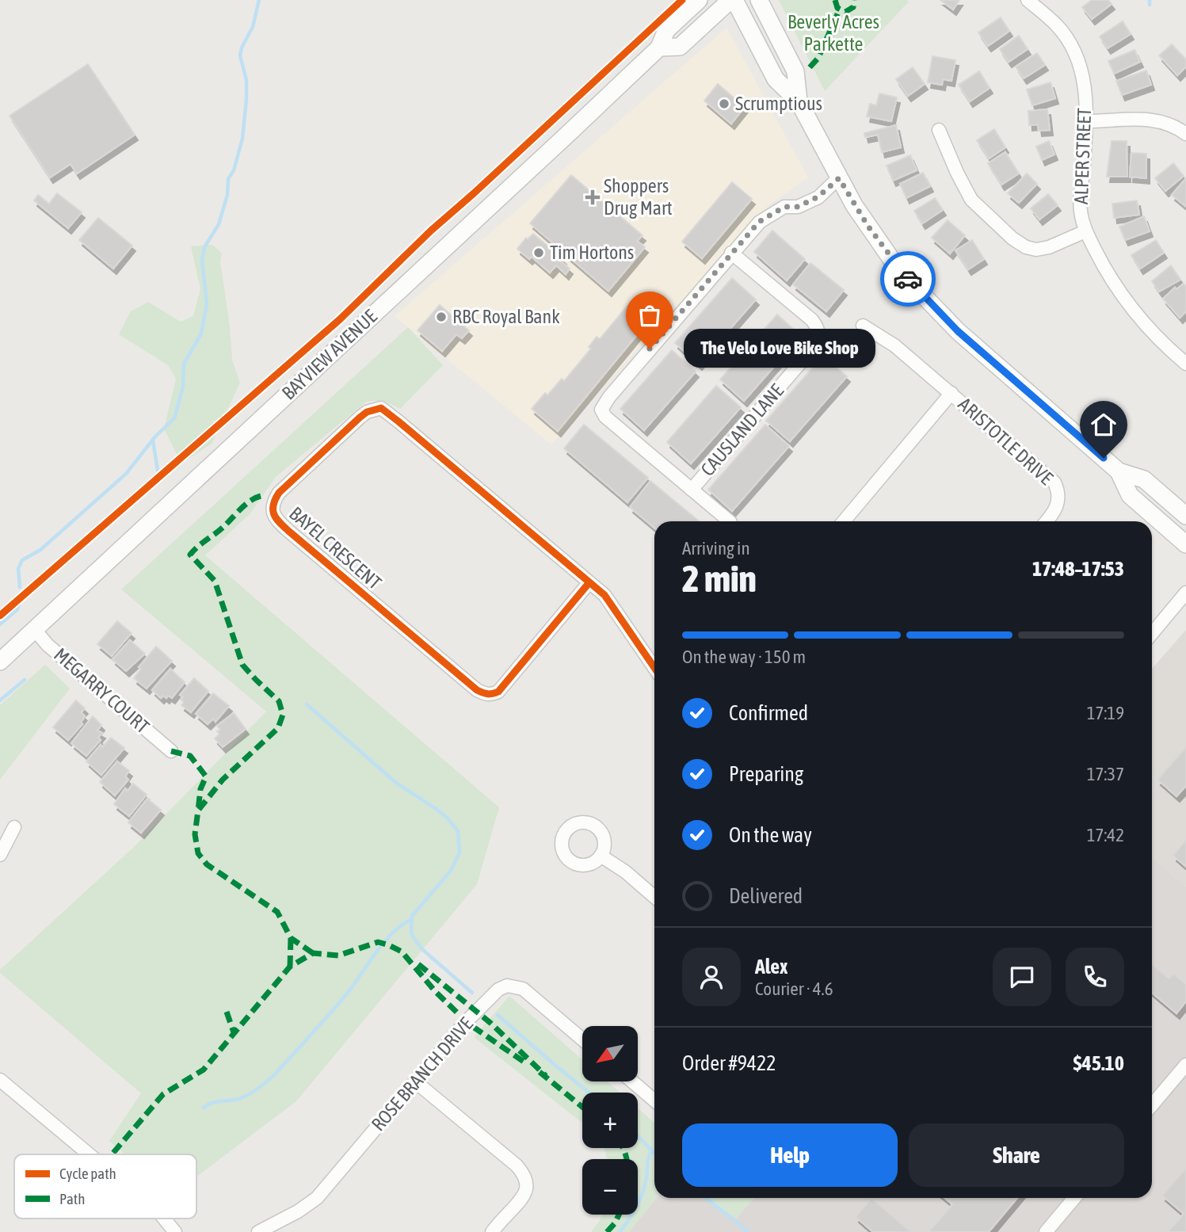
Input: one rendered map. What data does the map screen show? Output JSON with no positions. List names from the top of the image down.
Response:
{
  "streets": {
    "main road": ["BAYVIEW AVENUE"],
    "street": [
      "ALPER STREET",
      "CAUSLAND LANE",
      "ARISTOTLE DRIVE",
      "BAYEL CRESCENT",
      "MEGARRY COURT",
      "ROSE BRANCH DRIVE"
    ]
  },
  "crossings": [
    ["BAYVIEW AVENUE", "MEGARRY COURT"]
  ],
  "parks": ["Beverly Acres Parkette"],
  "places": {
    "other": [
      "Scrumptious",
      "Tim Hortons",
      "RBC Royal Bank",
      "The Velo Love Bike Shop"
    ],
    "health": ["Shoppers Drug Mart"]
  },
  "legend": ["Cycle path", "Path"],
  "north": "bottom left",
  "page": {
    "bubble": "The Velo Love Bike Shop",
    "heading": ["2 min", "Arriving in", "17:48–17:53"],
    "panel": [
      "Alex",
      "Courier · 4.6",
      "Order #9422",
      "$45.10"
    ],
    "bar": "On the way · 150 m",
    "list": [
      ["Confirmed", "17:19"],
      ["Preparing", "17:37"],
      ["On the way", "17:42"],
      "Delivered"
    ],
    "map_buttons": ["+", "−"],
    "buttons": ["Help", "Share"]
  }
}
